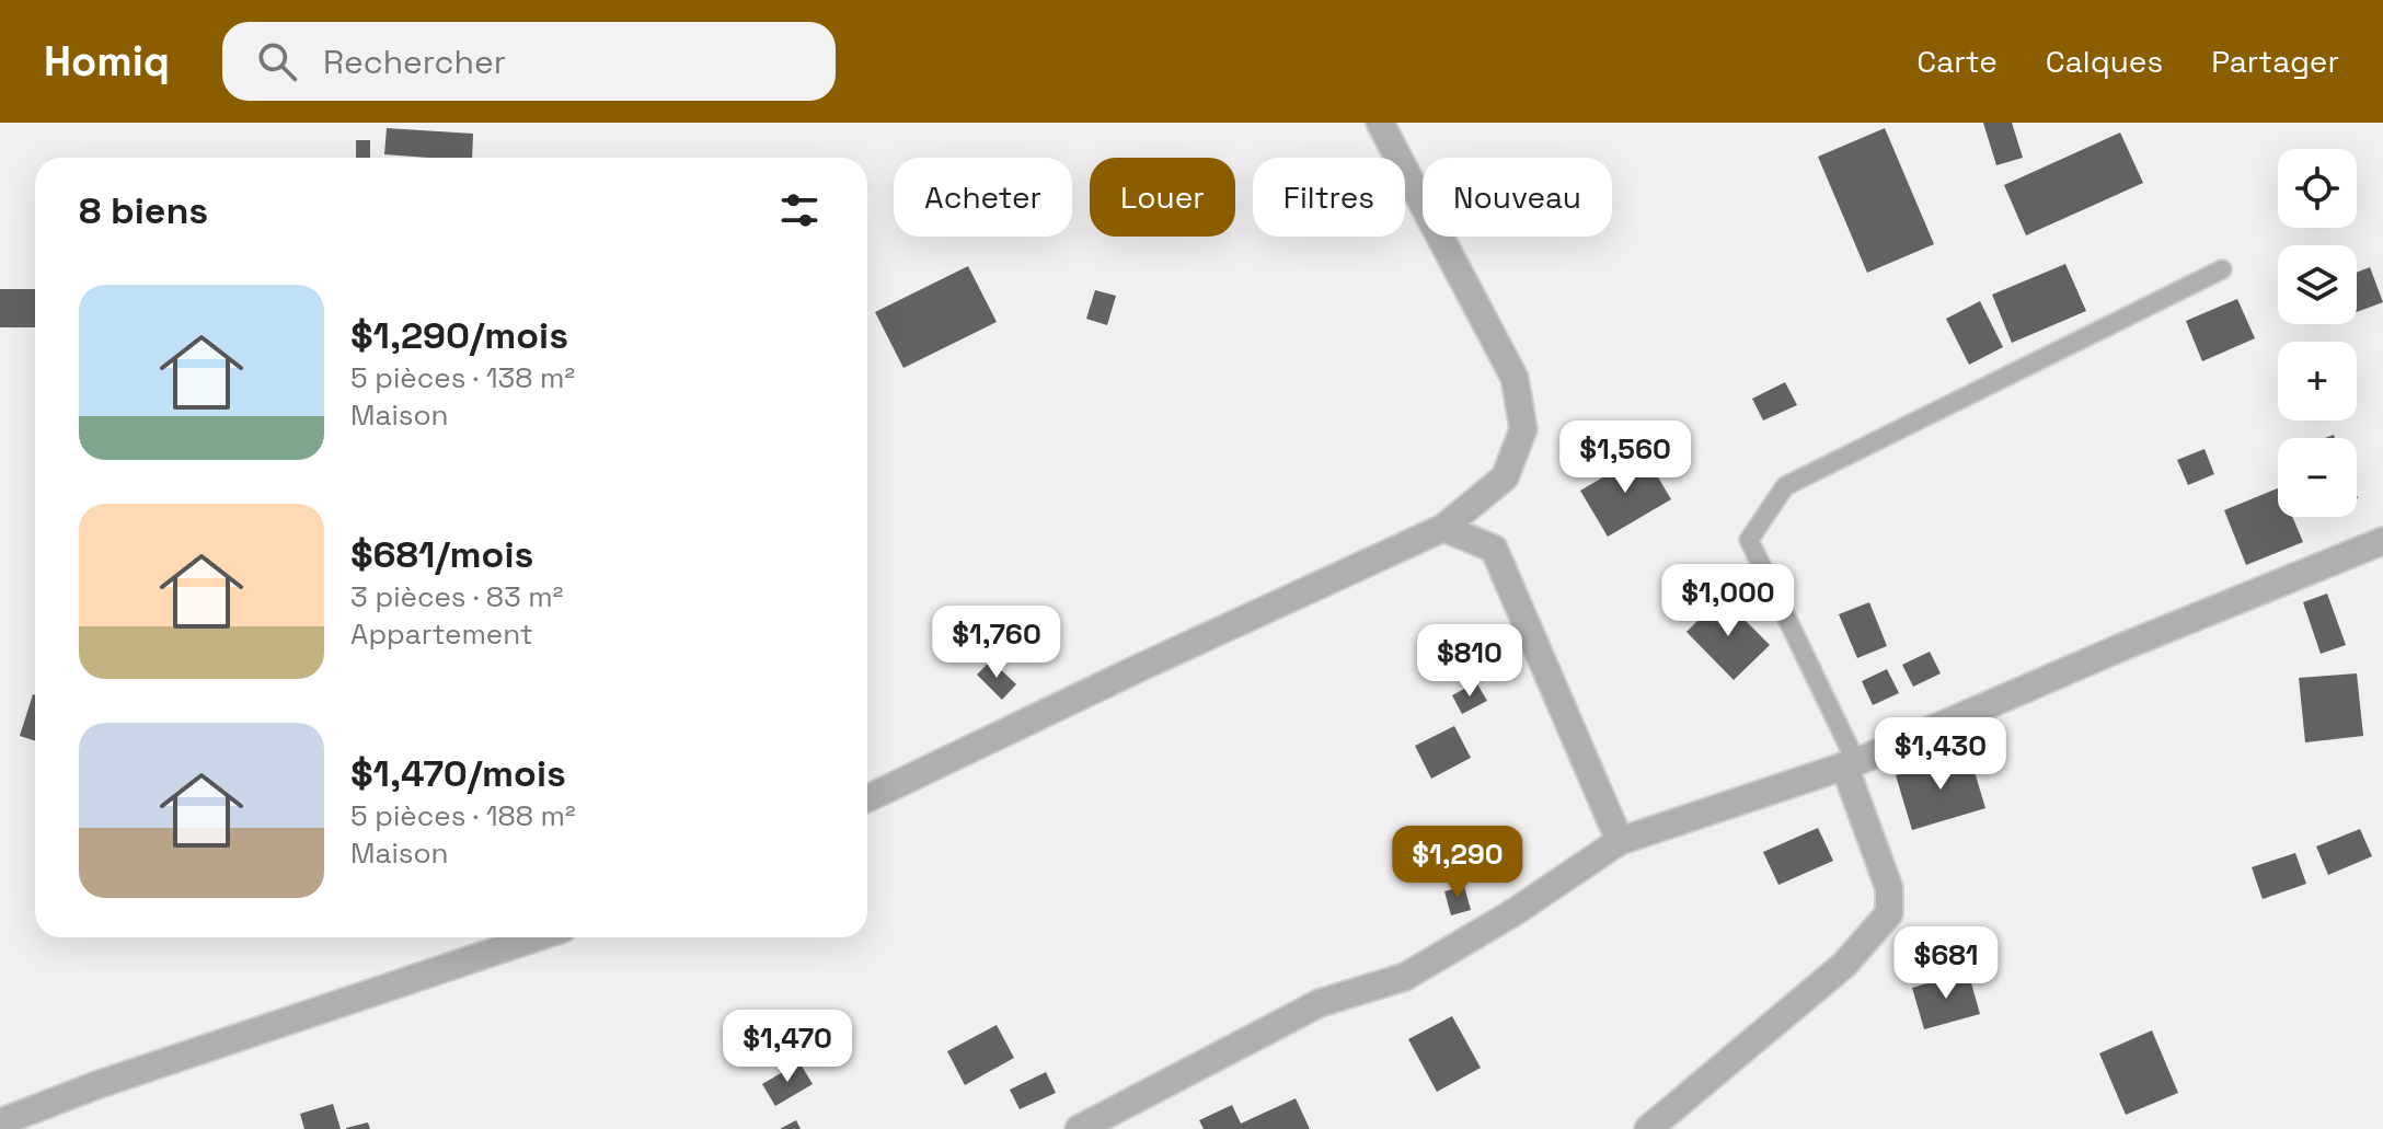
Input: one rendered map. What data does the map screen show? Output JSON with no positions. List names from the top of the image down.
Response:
{
  "page": {
    "header": "Homiq",
    "search": "Rechercher",
    "nav": ["Carte", "Calques", "Partager"],
    "map_buttons": ["+", "−"],
    "chip": [
      "Acheter",
      "Louer",
      "Filtres",
      "Nouveau"
    ],
    "heading": "8 biens",
    "list": [
      {
        "name": "$1,290/mois",
        "note": "5 pièces · 138 m² · Maison"
      },
      {
        "name": "$681/mois",
        "note": "3 pièces · 83 m² · Appartement"
      },
      {
        "name": "$1,470/mois",
        "note": "5 pièces · 188 m² · Maison"
      }
    ],
    "price": [
      "$1,560",
      "$1,000",
      "$1,760",
      "$810",
      "$1,430",
      "$1,290",
      "$681",
      "$1,470"
    ]
  }
}
